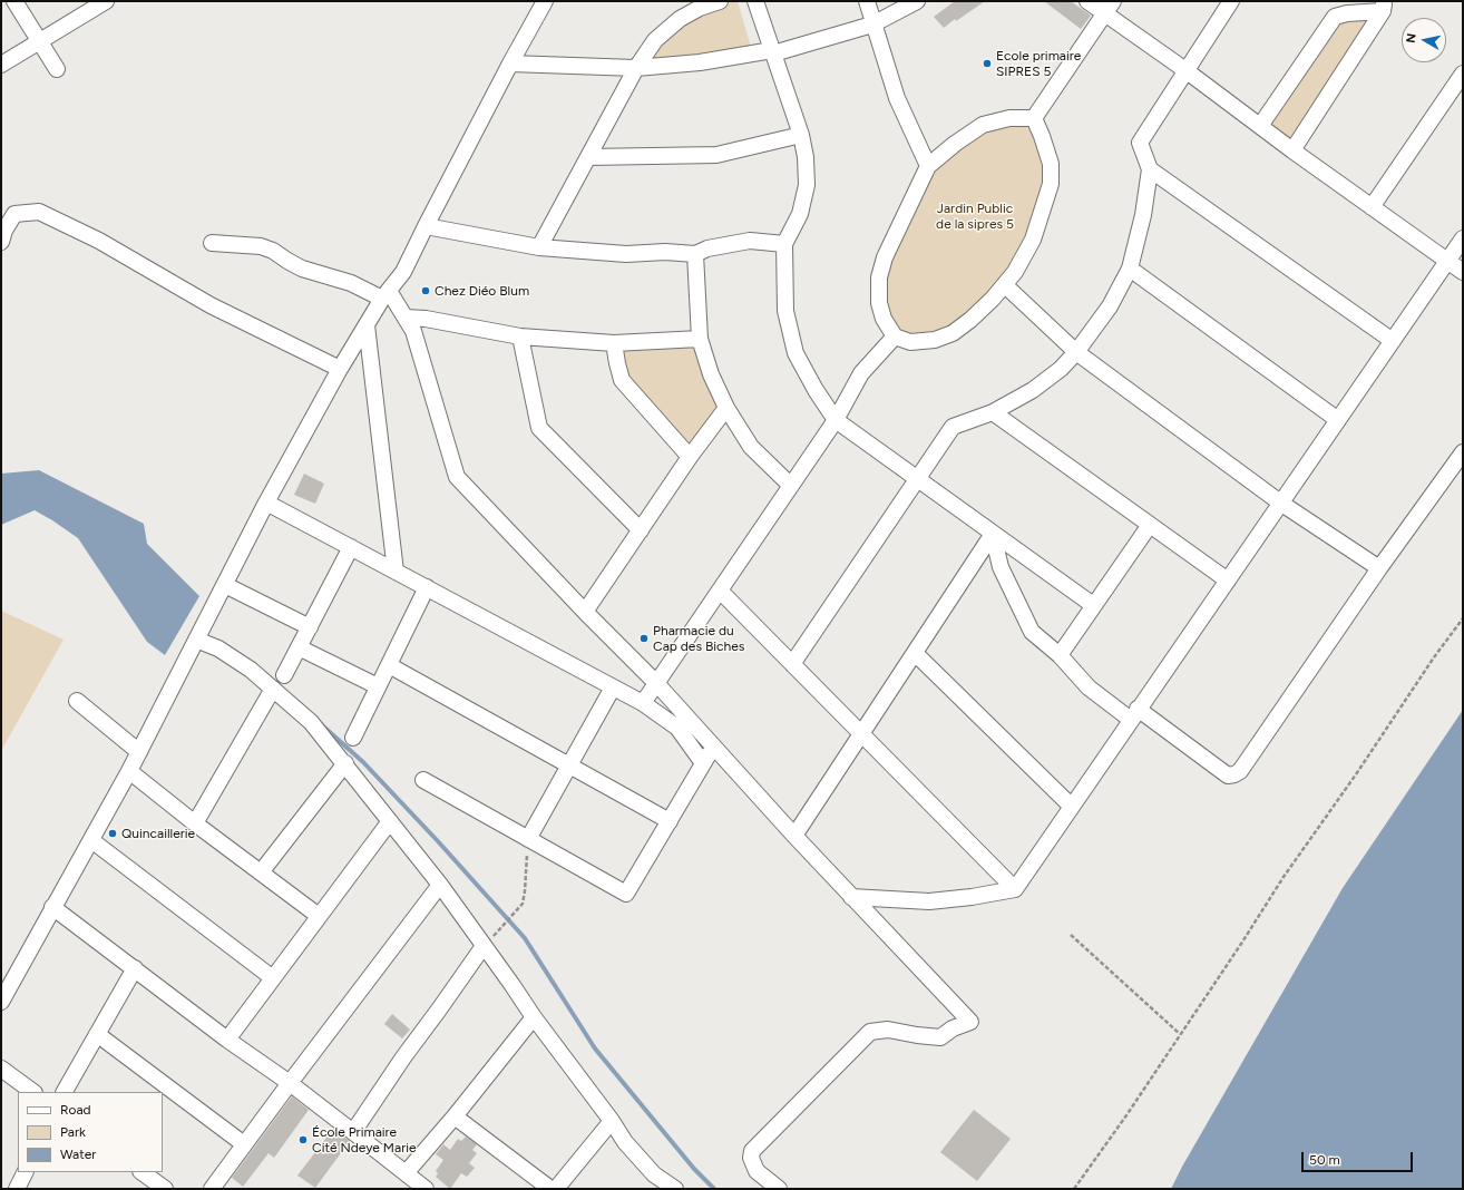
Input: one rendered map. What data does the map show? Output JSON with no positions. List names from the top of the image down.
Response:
{
  "parks": ["Jardin Public de la sipres 5"],
  "places": [
    "Ecole primaire SIPRES 5",
    "Chez Diéo Blum",
    "Pharmacie du Cap des Biches",
    "Quincaillerie",
    "École Primaire Cité Ndeye Marie"
  ],
  "legend": ["Road", "Park", "Water"],
  "scale_bar": "50 m",
  "north": "left"
}
